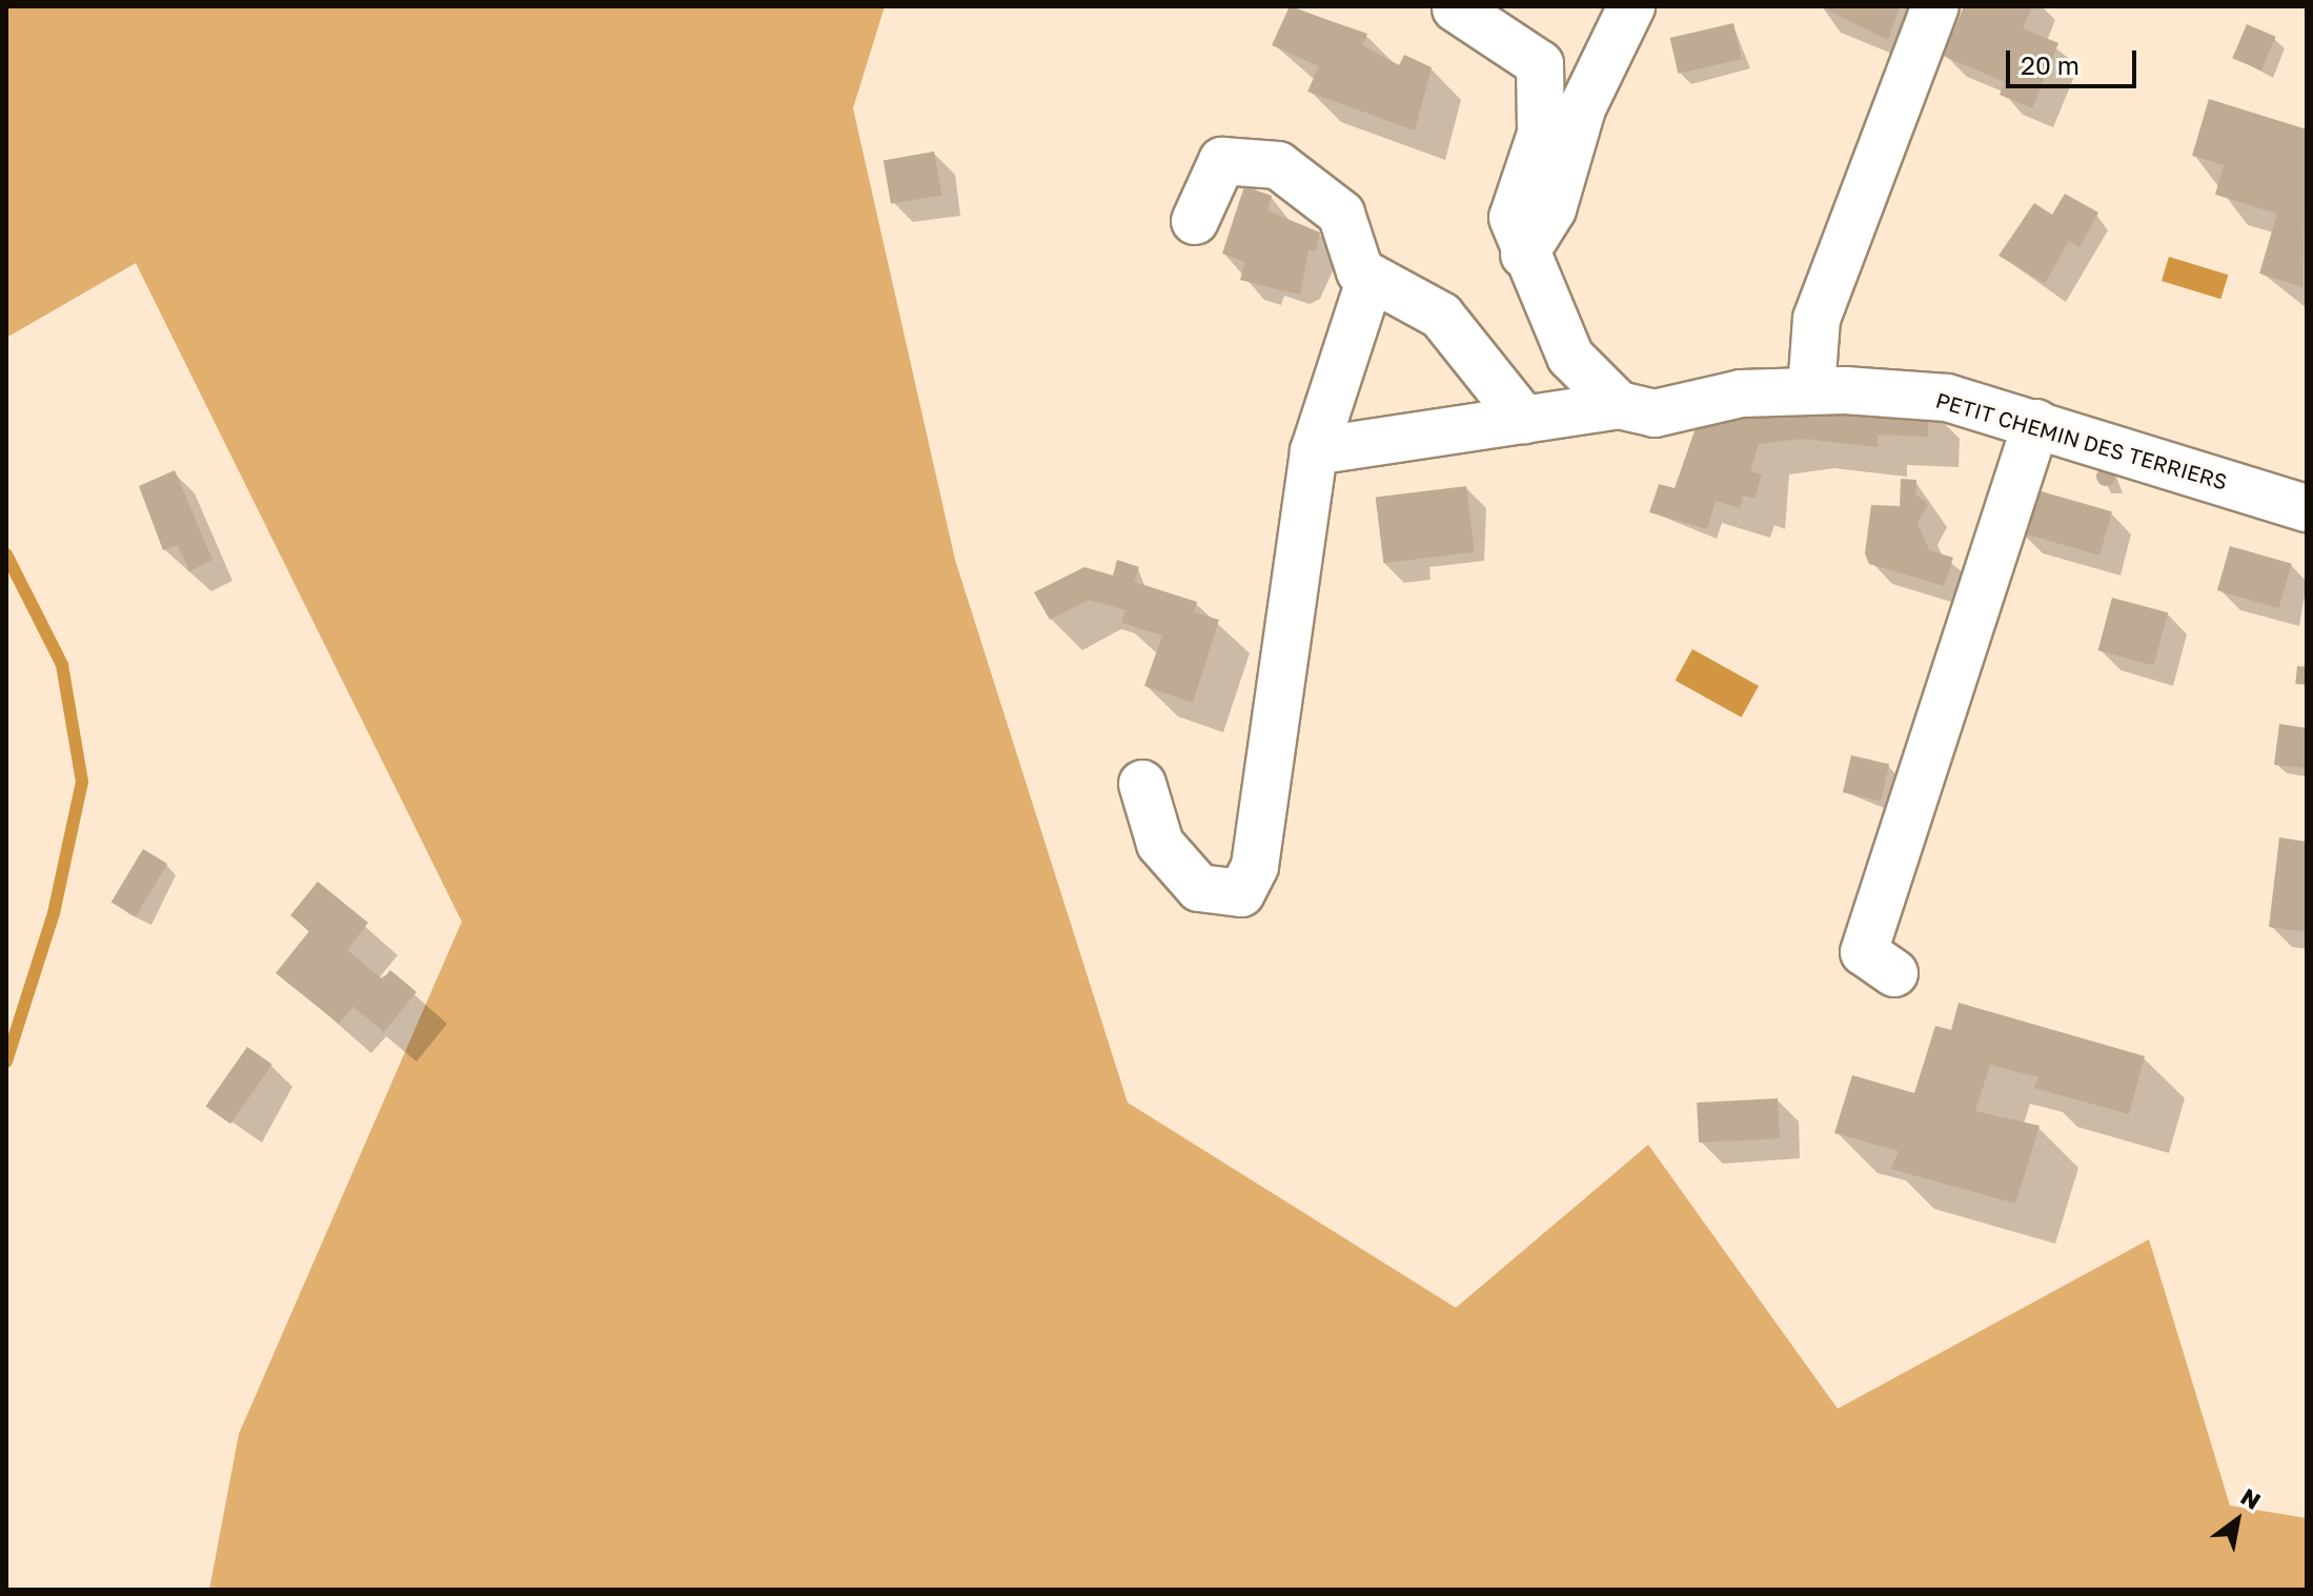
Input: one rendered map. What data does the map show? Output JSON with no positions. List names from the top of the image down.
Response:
{
  "streets": {
    "street": ["PETIT CHEMIN DES TERRIERS"]
  },
  "scale_bar": "20 m",
  "north": "top right"
}
